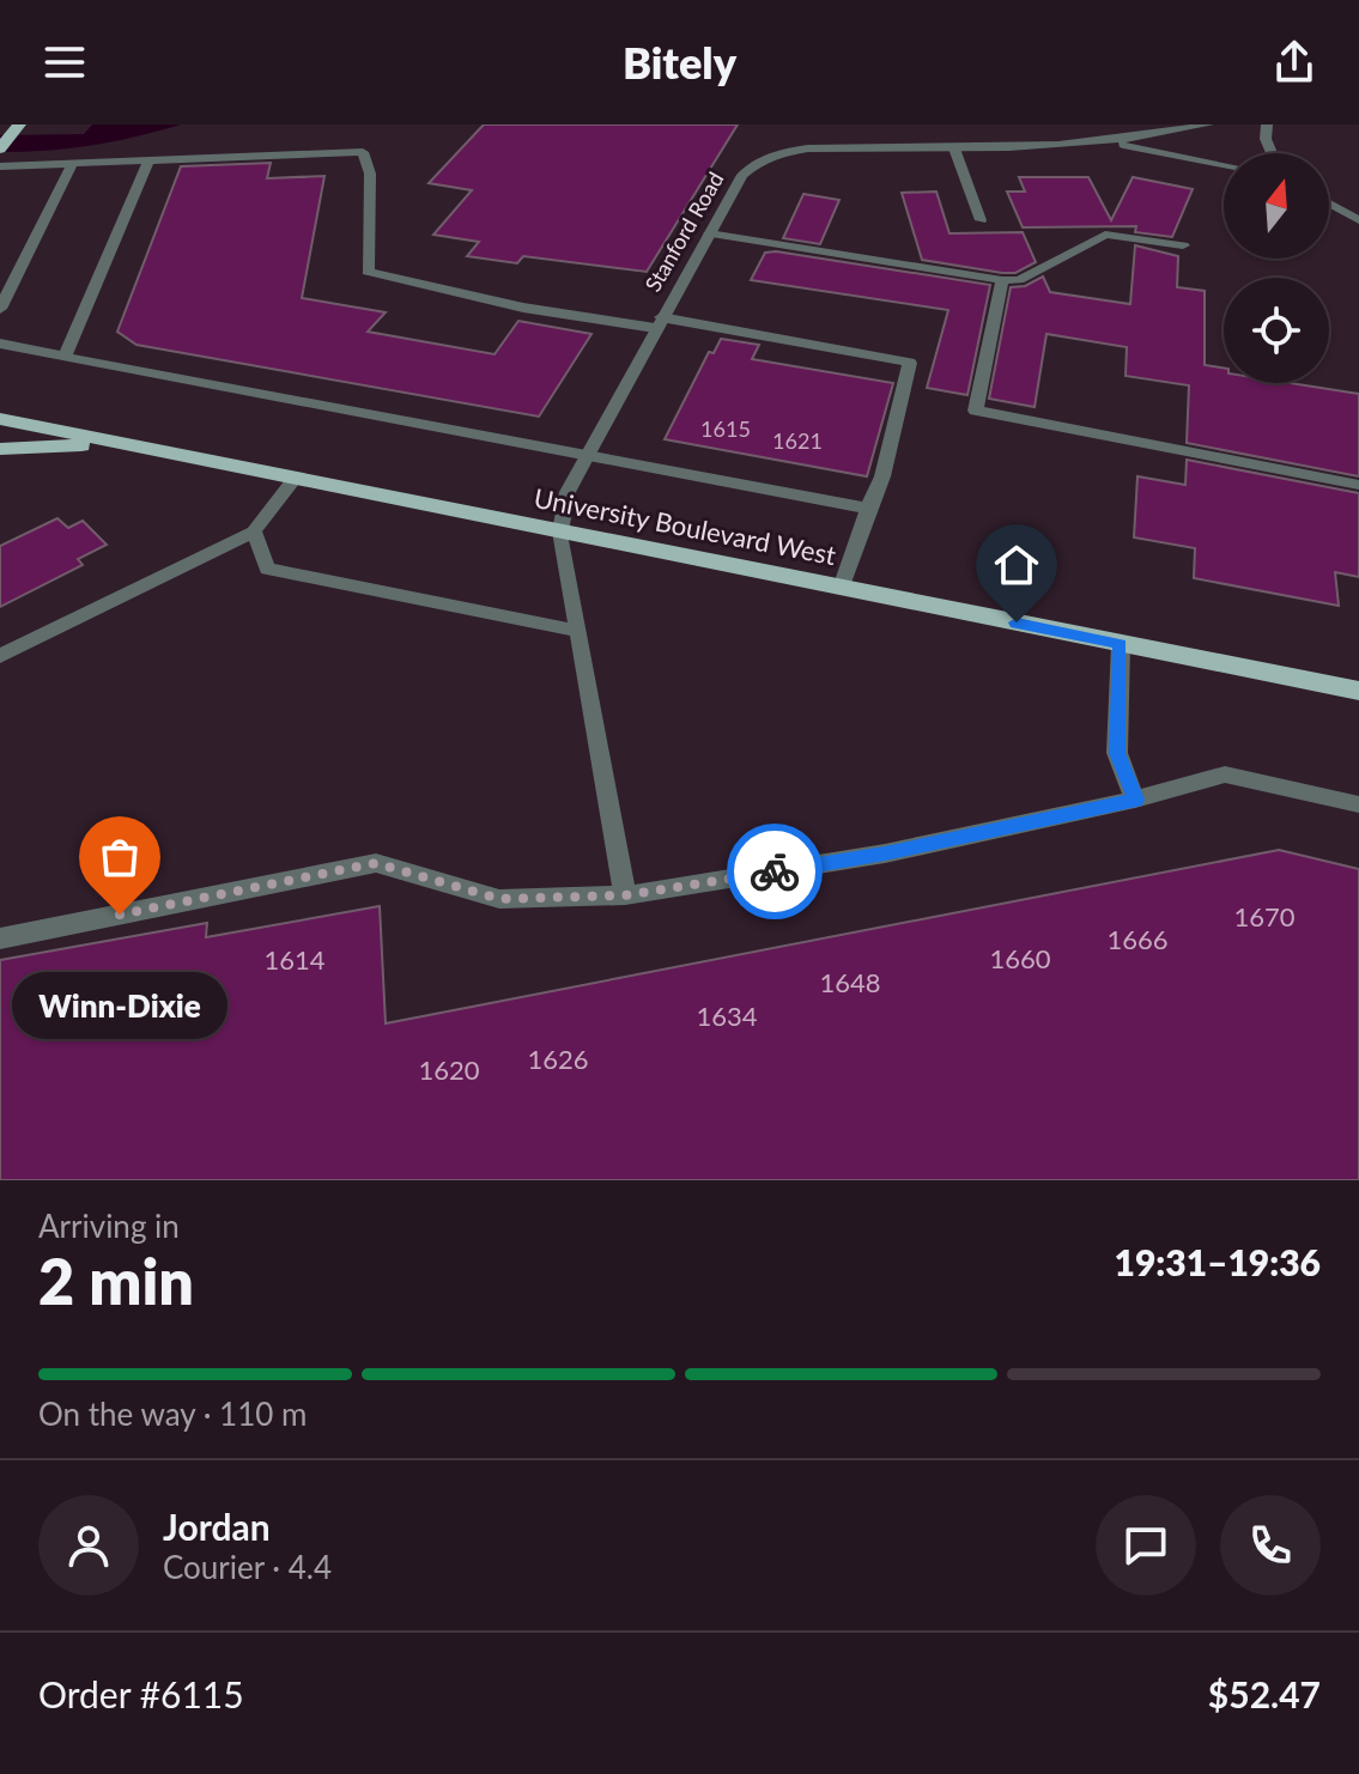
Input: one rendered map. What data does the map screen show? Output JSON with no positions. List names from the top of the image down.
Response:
{
  "streets": {
    "main road": ["University Boulevard West"],
    "street": ["Stanford Road"]
  },
  "crossings": [
    ["Stanford Road", "University Boulevard West"]
  ],
  "places": ["Winn-Dixie"],
  "house_numbers": [
    "1615",
    "1621",
    "1670",
    "1666",
    "1660",
    "1614",
    "1648",
    "1634",
    "1626",
    "1620"
  ],
  "north": "top",
  "page": {
    "header": "Bitely",
    "bubble": "Winn-Dixie",
    "heading": ["2 min", "Arriving in", "19:31–19:36"],
    "panel": [
      "Jordan",
      "Courier · 4.4",
      "Order #6115",
      "$52.47"
    ],
    "bar": "On the way · 110 m"
  }
}
